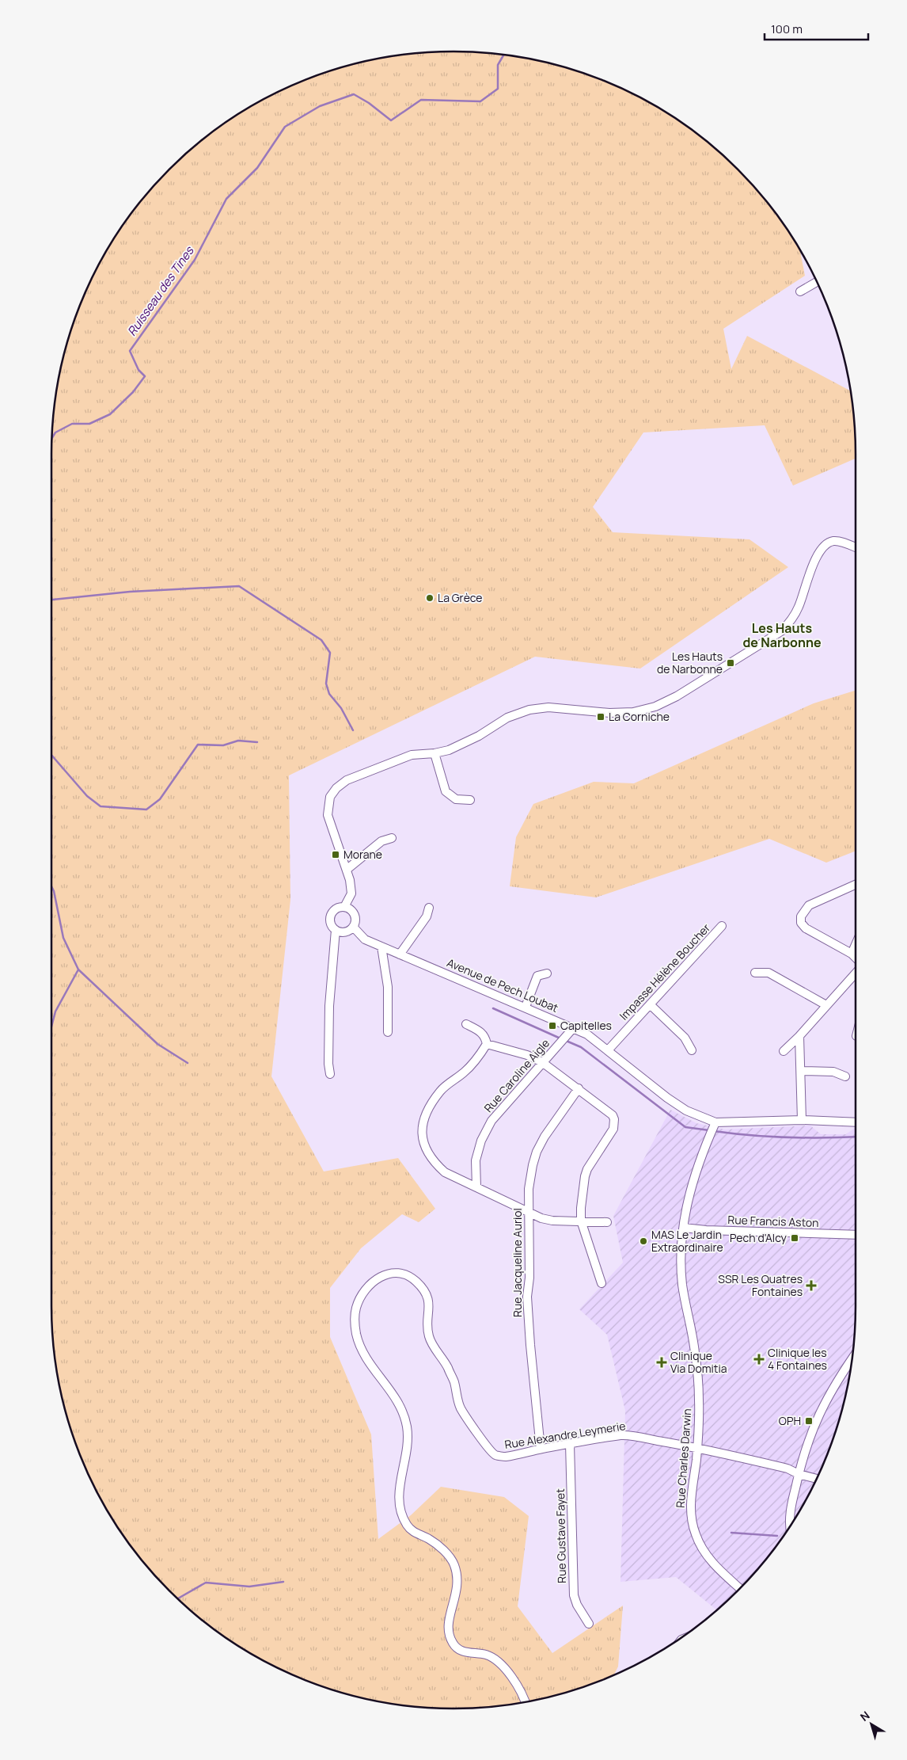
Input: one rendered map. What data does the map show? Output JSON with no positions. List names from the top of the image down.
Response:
{
  "streets": {
    "street": [
      "Impasse Hélène Boucher",
      "Avenue de Pech Loubat",
      "Rue Caroline Aigle",
      "Rue Francis Aston",
      "Rue Jacqueline Auriol",
      "Rue Alexandre Leymerie",
      "Rue Charles Darwin",
      "Rue Gustave Fayet"
    ]
  },
  "crossings": [
    ["Impasse Hélène Boucher", "Avenue de Pech Loubat"],
    ["Avenue de Pech Loubat", "Rue Caroline Aigle"],
    ["Avenue de Pech Loubat", "Rue Charles Darwin"],
    ["Rue Francis Aston", "Rue Charles Darwin"],
    ["Rue Jacqueline Auriol", "Rue Alexandre Leymerie"],
    ["Rue Alexandre Leymerie", "Rue Charles Darwin"],
    ["Rue Alexandre Leymerie", "Rue Gustave Fayet"]
  ],
  "districts": ["Les Hauts de Narbonne"],
  "water": ["Ruisseau des Tines"],
  "places": {
    "other": ["La Grèce", "MAS Le Jardin Extraordinaire"],
    "transit": [
      "Les Hauts de Narbonne",
      "La Corniche",
      "Morane",
      "Capitelles",
      "Pech d'Alcy",
      "OPH"
    ],
    "health": ["SSR Les Quatres Fontaines", "Clinique les 4 Fontaines", "Clinique Via Domitia"]
  },
  "scale_bar": "100 m",
  "north": "top left"
}
